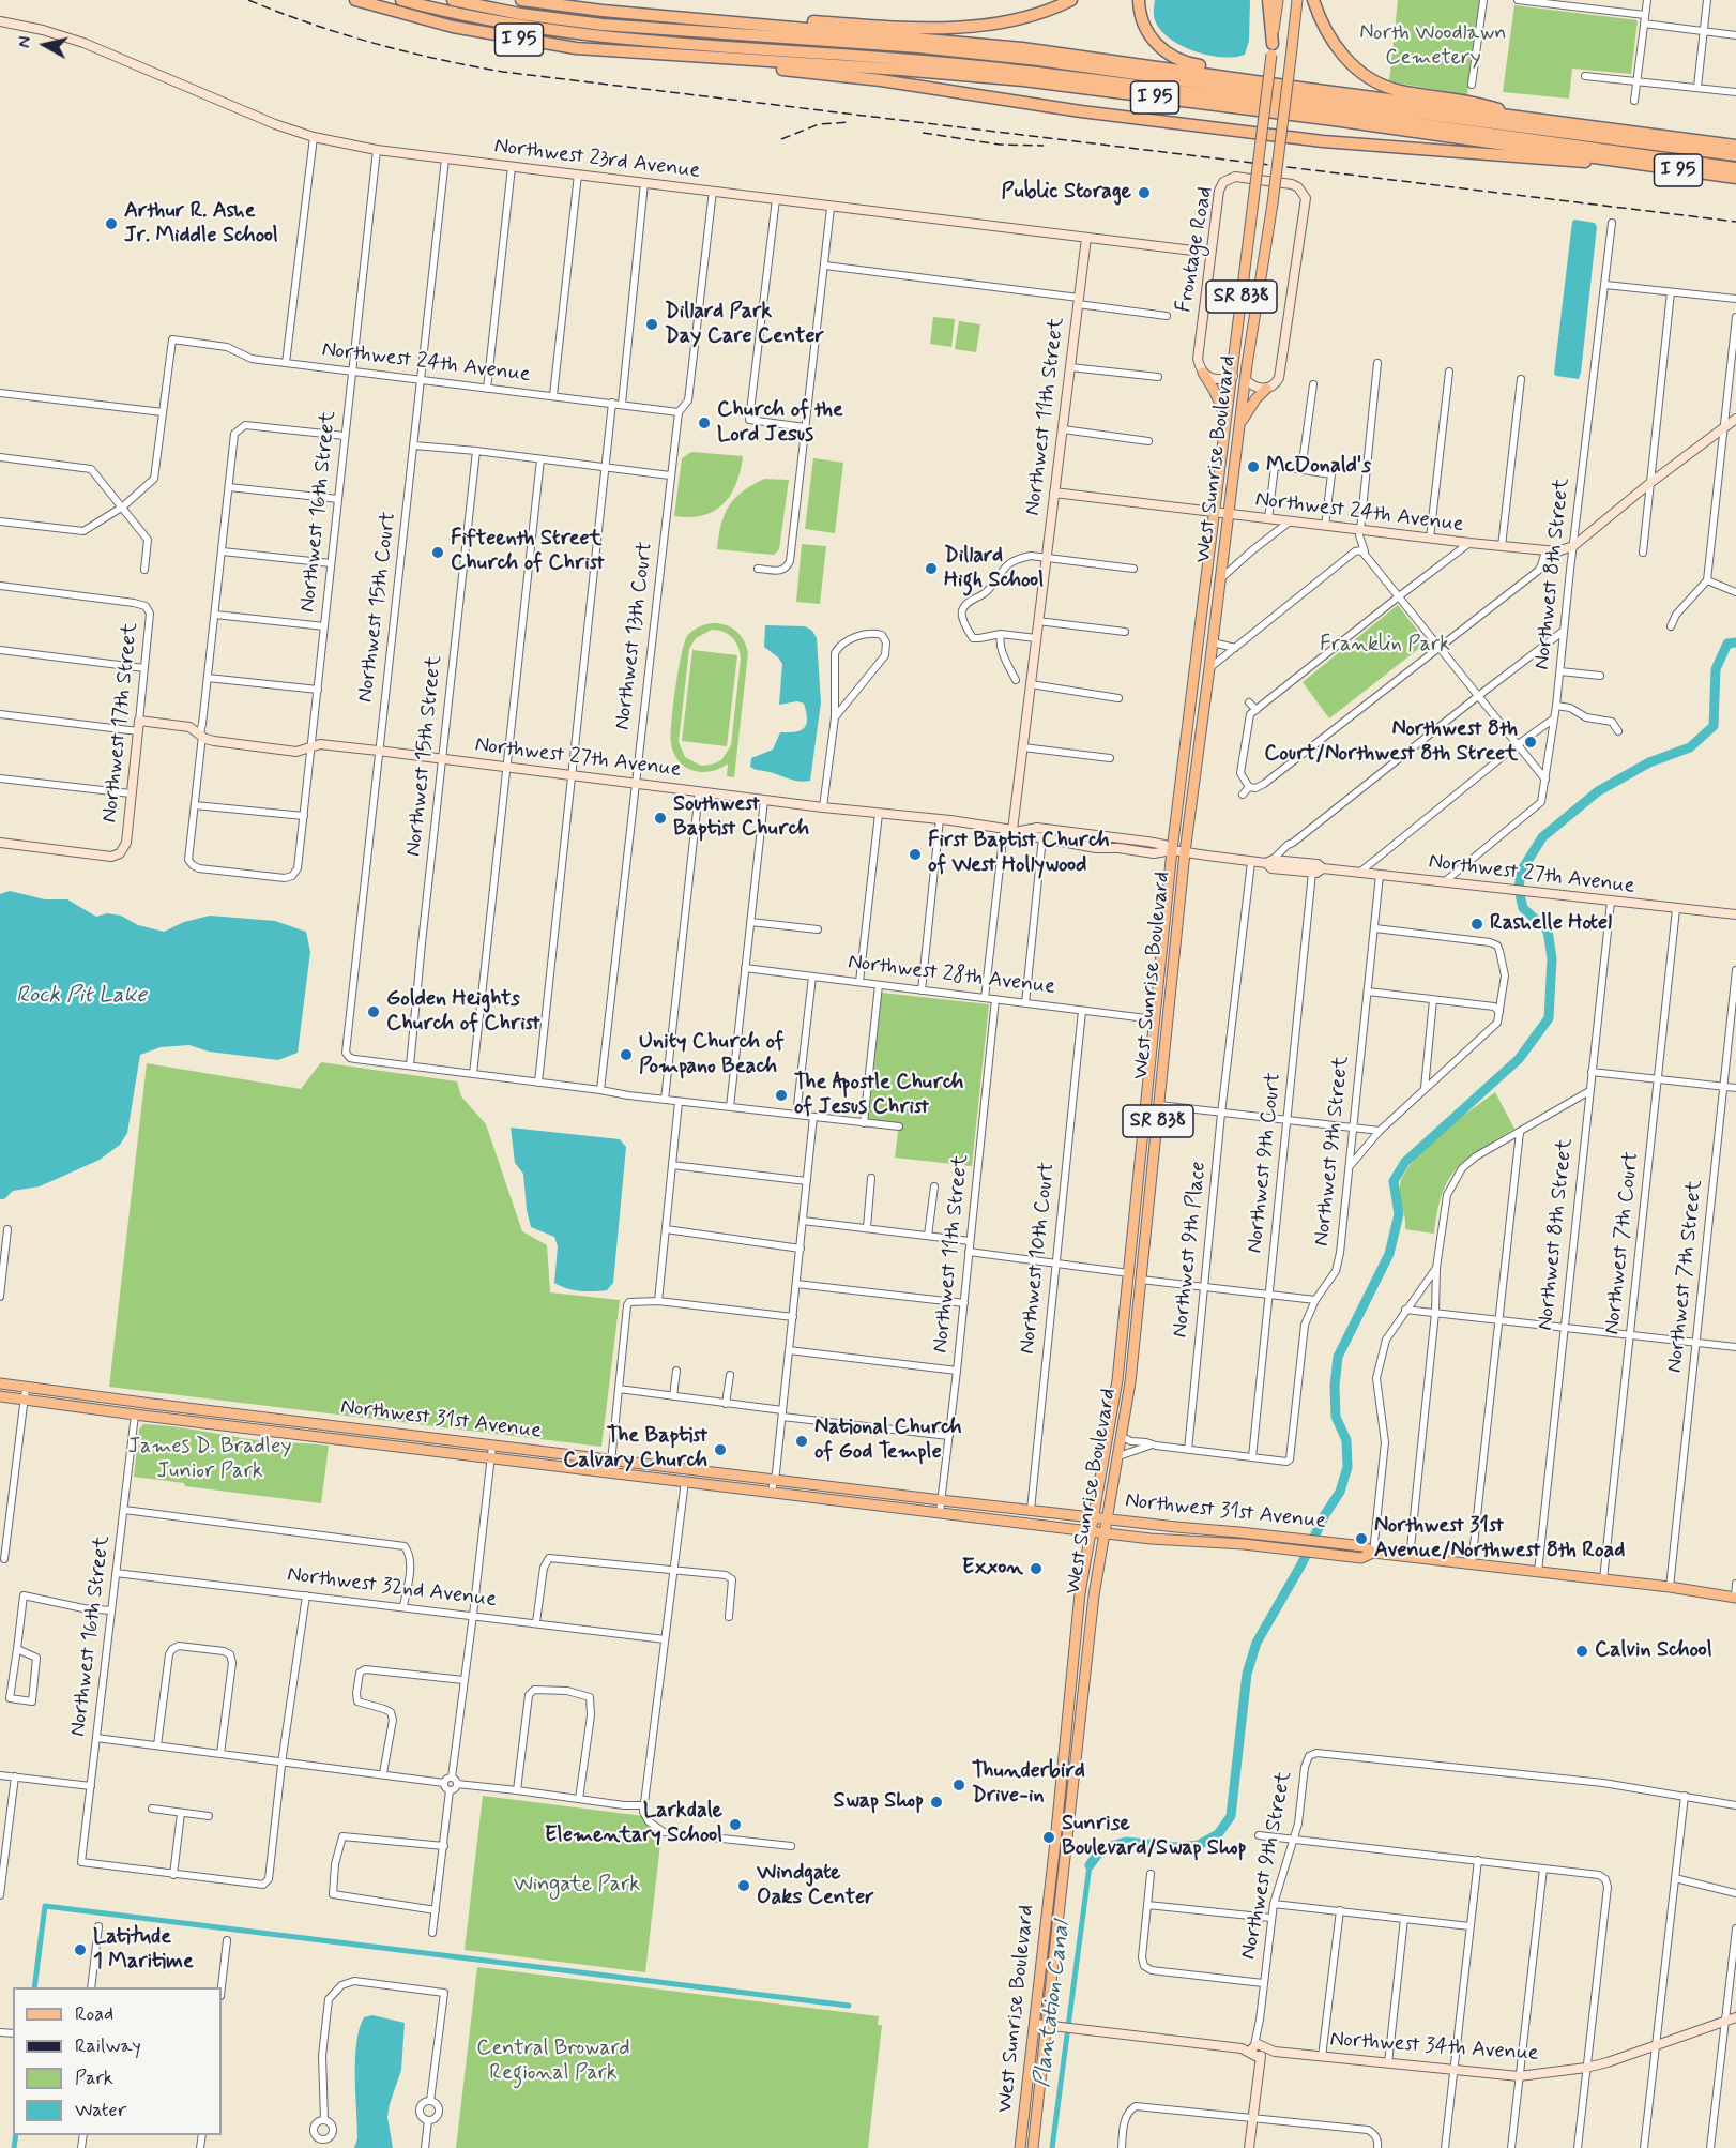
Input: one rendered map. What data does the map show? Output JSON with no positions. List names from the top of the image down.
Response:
{
  "streets": {
    "highway": ["I 95"],
    "main road": ["SR 838", "West Sunrise Boulevard", "Northwest 31st Avenue"],
    "street": [
      "Northwest 23rd Avenue",
      "Frontage Road",
      "Northwest 24th Avenue",
      "Northwest 11th Street",
      "Northwest 16th Street",
      "Northwest 8th Street",
      "Northwest 15th Court",
      "Northwest 13th Court",
      "Northwest 17th Street",
      "Northwest 15th Street",
      "Northwest 27th Avenue",
      "Northwest 28th Avenue",
      "Northwest 9th Street",
      "Northwest 9th Court",
      "Northwest 7th Court",
      "Northwest 9th Place",
      "Northwest 10th Court",
      "Northwest 7th Street",
      "Northwest 32nd Avenue",
      "Northwest 34th Avenue"
    ]
  },
  "crossings": [
    ["Northwest 23rd Avenue", "Frontage Road"],
    ["Northwest 23rd Avenue", "Northwest 11th Street"],
    ["Northwest 23rd Avenue", "Northwest 16th Street"],
    ["Northwest 23rd Avenue", "Northwest 15th Court"],
    ["Northwest 23rd Avenue", "Northwest 13th Court"],
    ["Northwest 24th Avenue", "Northwest 11th Street"],
    ["Northwest 24th Avenue", "West Sunrise Boulevard"],
    ["Northwest 24th Avenue", "Northwest 16th Street"],
    ["Northwest 24th Avenue", "Northwest 8th Street"],
    ["Northwest 24th Avenue", "Northwest 15th Court"],
    ["Northwest 24th Avenue", "Northwest 13th Court"],
    ["Northwest 11th Street", "Northwest 27th Avenue"],
    ["Northwest 11th Street", "Northwest 28th Avenue"],
    ["Northwest 11th Street", "Northwest 31st Avenue"],
    ["West Sunrise Boulevard", "Northwest 27th Avenue"],
    ["West Sunrise Boulevard", "Northwest 28th Avenue"],
    ["West Sunrise Boulevard", "Northwest 31st Avenue"],
    ["Northwest 16th Street", "Northwest 27th Avenue"],
    ["Northwest 16th Street", "Northwest 31st Avenue"],
    ["Northwest 16th Street", "Northwest 32nd Avenue"],
    ["Northwest 8th Street", "Northwest 27th Avenue"],
    ["Northwest 8th Street", "Northwest 31st Avenue"],
    ["Northwest 15th Court", "Northwest 15th Street"],
    ["Northwest 15th Court", "Northwest 27th Avenue"],
    ["Northwest 13th Court", "Northwest 27th Avenue"],
    ["Northwest 17th Street", "Northwest 27th Avenue"],
    ["Northwest 15th Street", "Northwest 27th Avenue"],
    ["Northwest 27th Avenue", "Northwest 9th Street"],
    ["Northwest 27th Avenue", "Northwest 9th Court"],
    ["Northwest 27th Avenue", "Northwest 7th Court"],
    ["Northwest 27th Avenue", "Northwest 9th Place"],
    ["Northwest 28th Avenue", "Northwest 10th Court"],
    ["Northwest 9th Street", "Northwest 9th Court"],
    ["Northwest 9th Street", "Northwest 34th Avenue"],
    ["Northwest 7th Court", "Northwest 31st Avenue"],
    ["Northwest 10th Court", "Northwest 31st Avenue"],
    ["Northwest 7th Street", "Northwest 31st Avenue"]
  ],
  "water": ["Rock Pit Lake", "Plantation Canal"],
  "parks": [
    "North Woodlawn Cemetery",
    "Franklin Park",
    "James D. Bradley Junior Park",
    "Wingate Park",
    "Central Broward Regional Park"
  ],
  "places": [
    "Public Storage",
    "Arthur R. Ashe Jr. Middle School",
    "Dillard Park Day Care Center",
    "Church of the Lord Jesus",
    "McDonald's",
    "Fifteenth Street Church of Christ",
    "Dillard High School",
    "Northwest 8th Court/Northwest 8th Street",
    "Southwest Baptist Church",
    "First Baptist Church of West Hollywood",
    "Rashelle Hotel",
    "Golden Heights Church of Christ",
    "Unity Church of Pompano Beach",
    "The Apostle Church of Jesus Christ",
    "National Church of God Temple",
    "The Baptist Calvary Church",
    "Northwest 31st Avenue/Northwest 8th Road",
    "Exxon",
    "Calvin School",
    "Thunderbird Drive-in",
    "Swap Shop",
    "Larkdale Elementary School",
    "Sunrise Boulevard/Swap Shop",
    "Windgate Oaks Center",
    "Latitude 1 Maritime"
  ],
  "legend": [
    "Road",
    "Railway",
    "Park",
    "Water"
  ],
  "north": "left"
}
